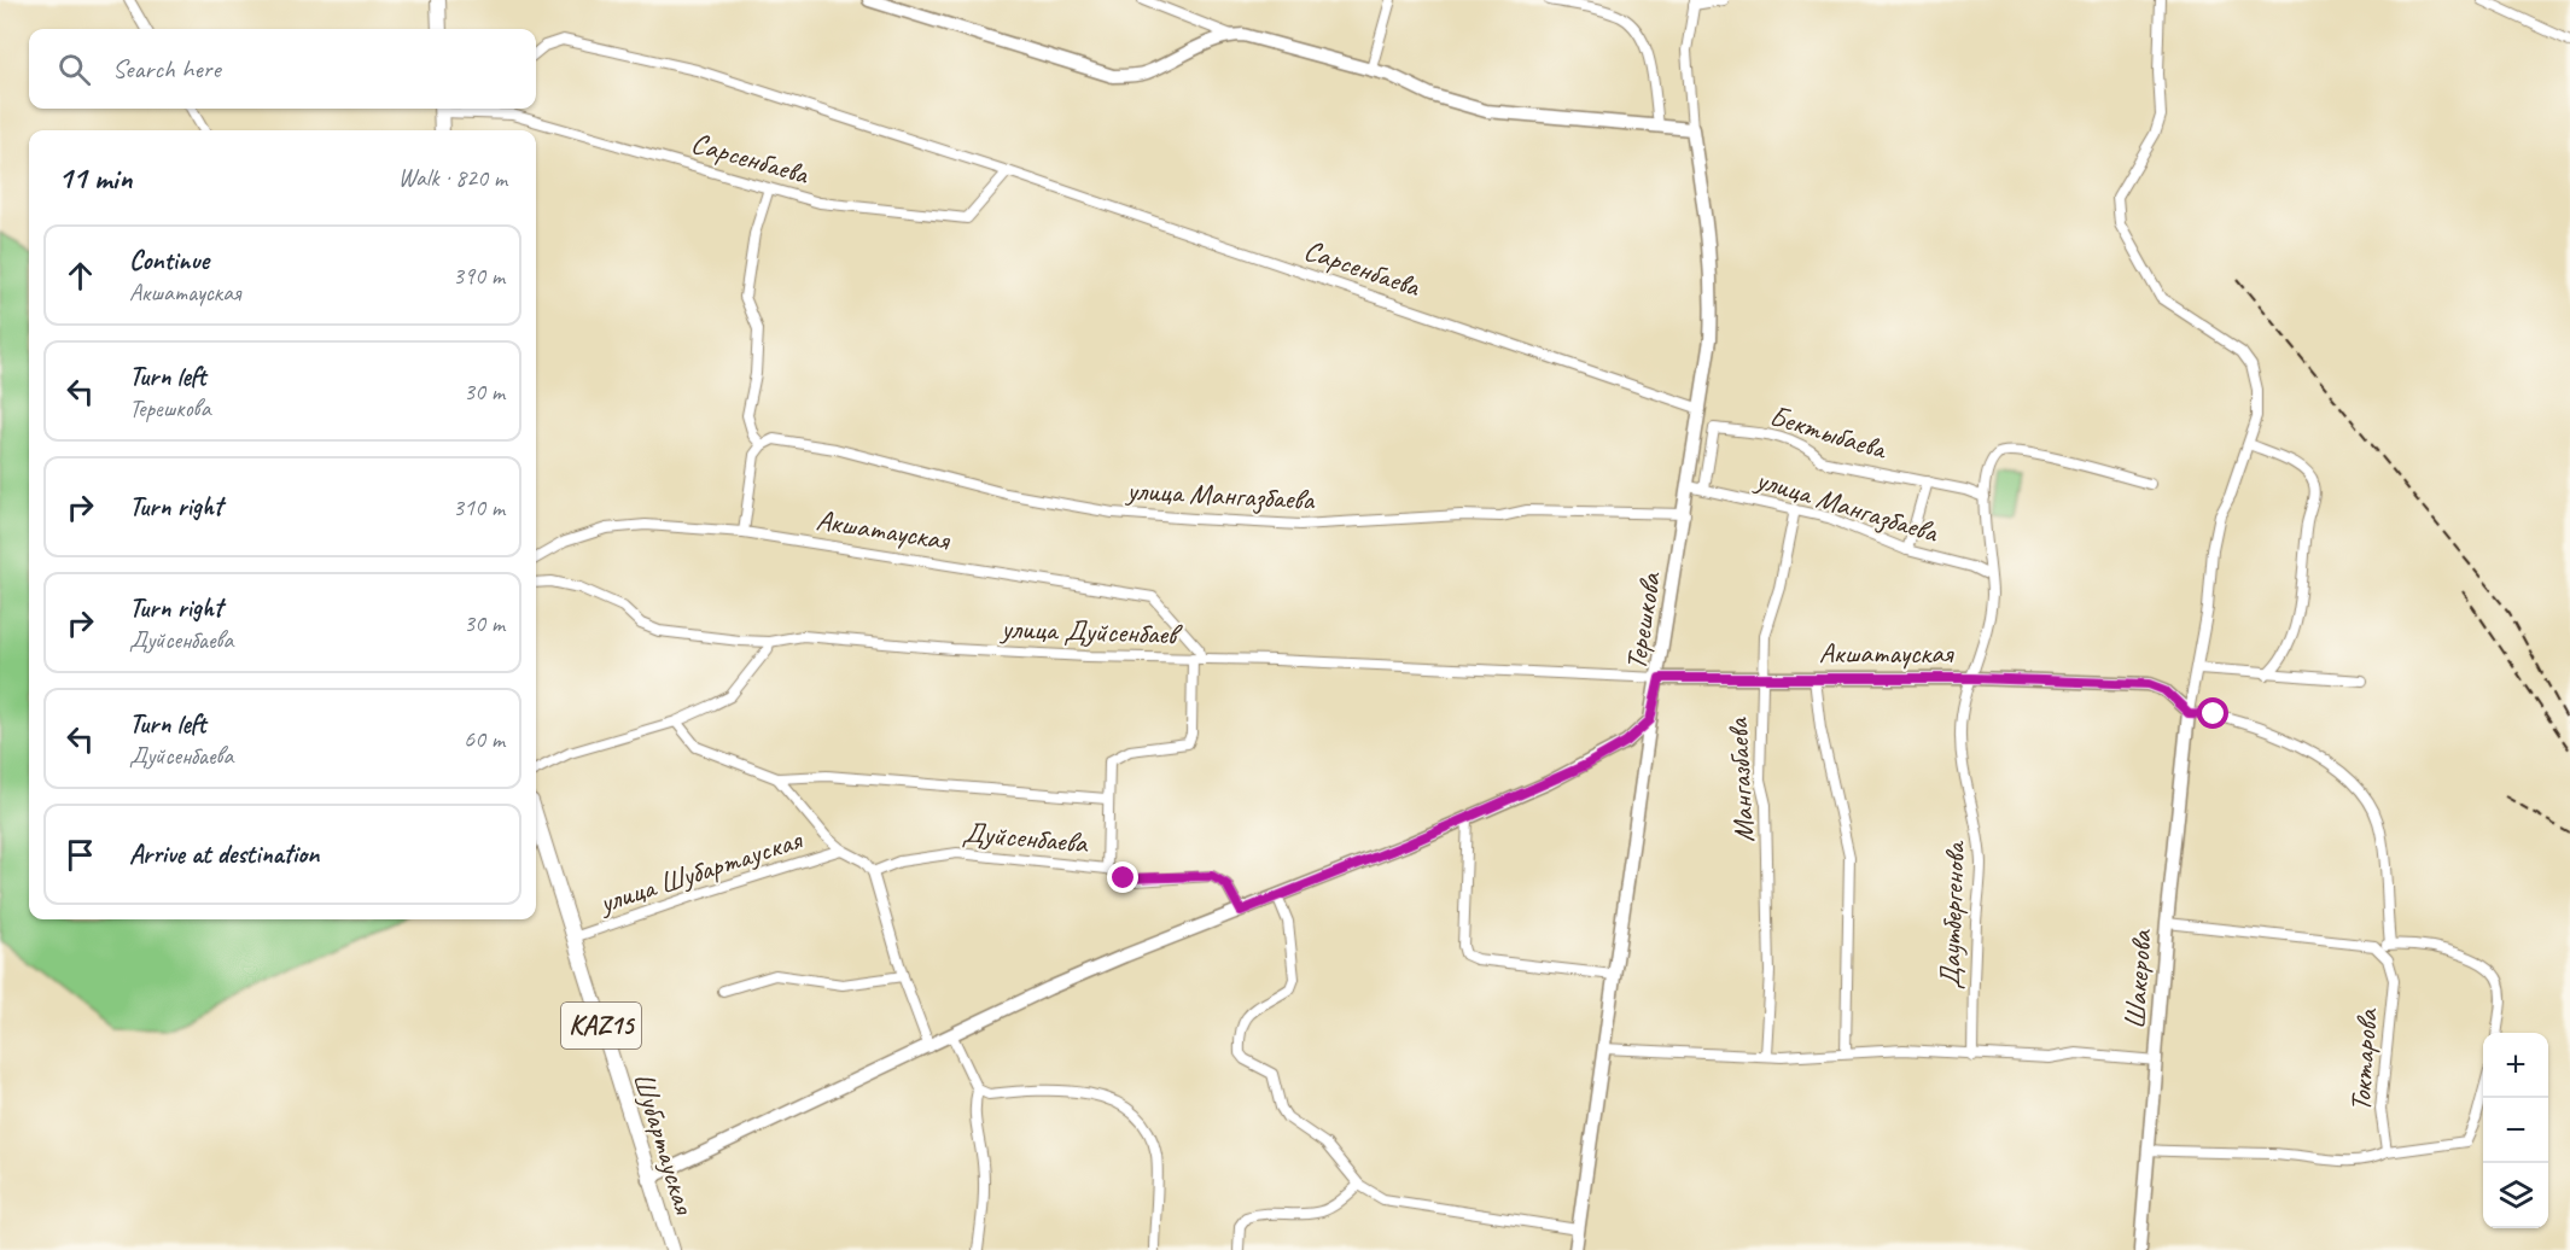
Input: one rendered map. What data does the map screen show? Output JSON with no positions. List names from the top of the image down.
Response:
{
  "streets": {
    "main road": ["KAZ15", "Шубартауская"],
    "street": [
      "Сарсенбаева",
      "Бектыбаева",
      "улица Мангазбаева",
      "Акшатауская",
      "Терешкова",
      "улица Дуйсенбаев",
      "Мангазбаева",
      "Дуйсенбаева",
      "улица Шубартауская",
      "Даутбергенова",
      "Шакерова",
      "Токтарова"
    ]
  },
  "crossings": [
    ["Сарсенбаева", "Терешкова"],
    ["Бектыбаева", "улица Мангазбаева"],
    ["Бектыбаева", "Даутбергенова"],
    ["улица Мангазбаева", "Терешкова"],
    ["улица Мангазбаева", "Мангазбаева"],
    ["улица Мангазбаева", "Даутбергенова"],
    ["Акшатауская", "Терешкова"],
    ["Акшатауская", "улица Дуйсенбаев"],
    ["Акшатауская", "Мангазбаева"],
    ["Акшатауская", "Даутбергенова"],
    ["Акшатауская", "Шакерова"],
    ["Терешкова", "улица Дуйсенбаев"],
    ["улица Шубартауская", "Шубартауская"],
    ["Шакерова", "Токтарова"]
  ],
  "page": {
    "search": "Search here",
    "heading": ["11 min", "Walk · 820 m"],
    "list": [
      ["Continue", "Акшатауская", "390 m"],
      ["Turn left", "Терешкова", "30 m"],
      ["Turn right", "310 m"],
      ["Turn right", "Дуйсенбаева", "30 m"],
      ["Turn left", "Дуйсенбаева", "60 m"],
      "Arrive at destination"
    ],
    "map_buttons": ["+", "−"]
  }
}
